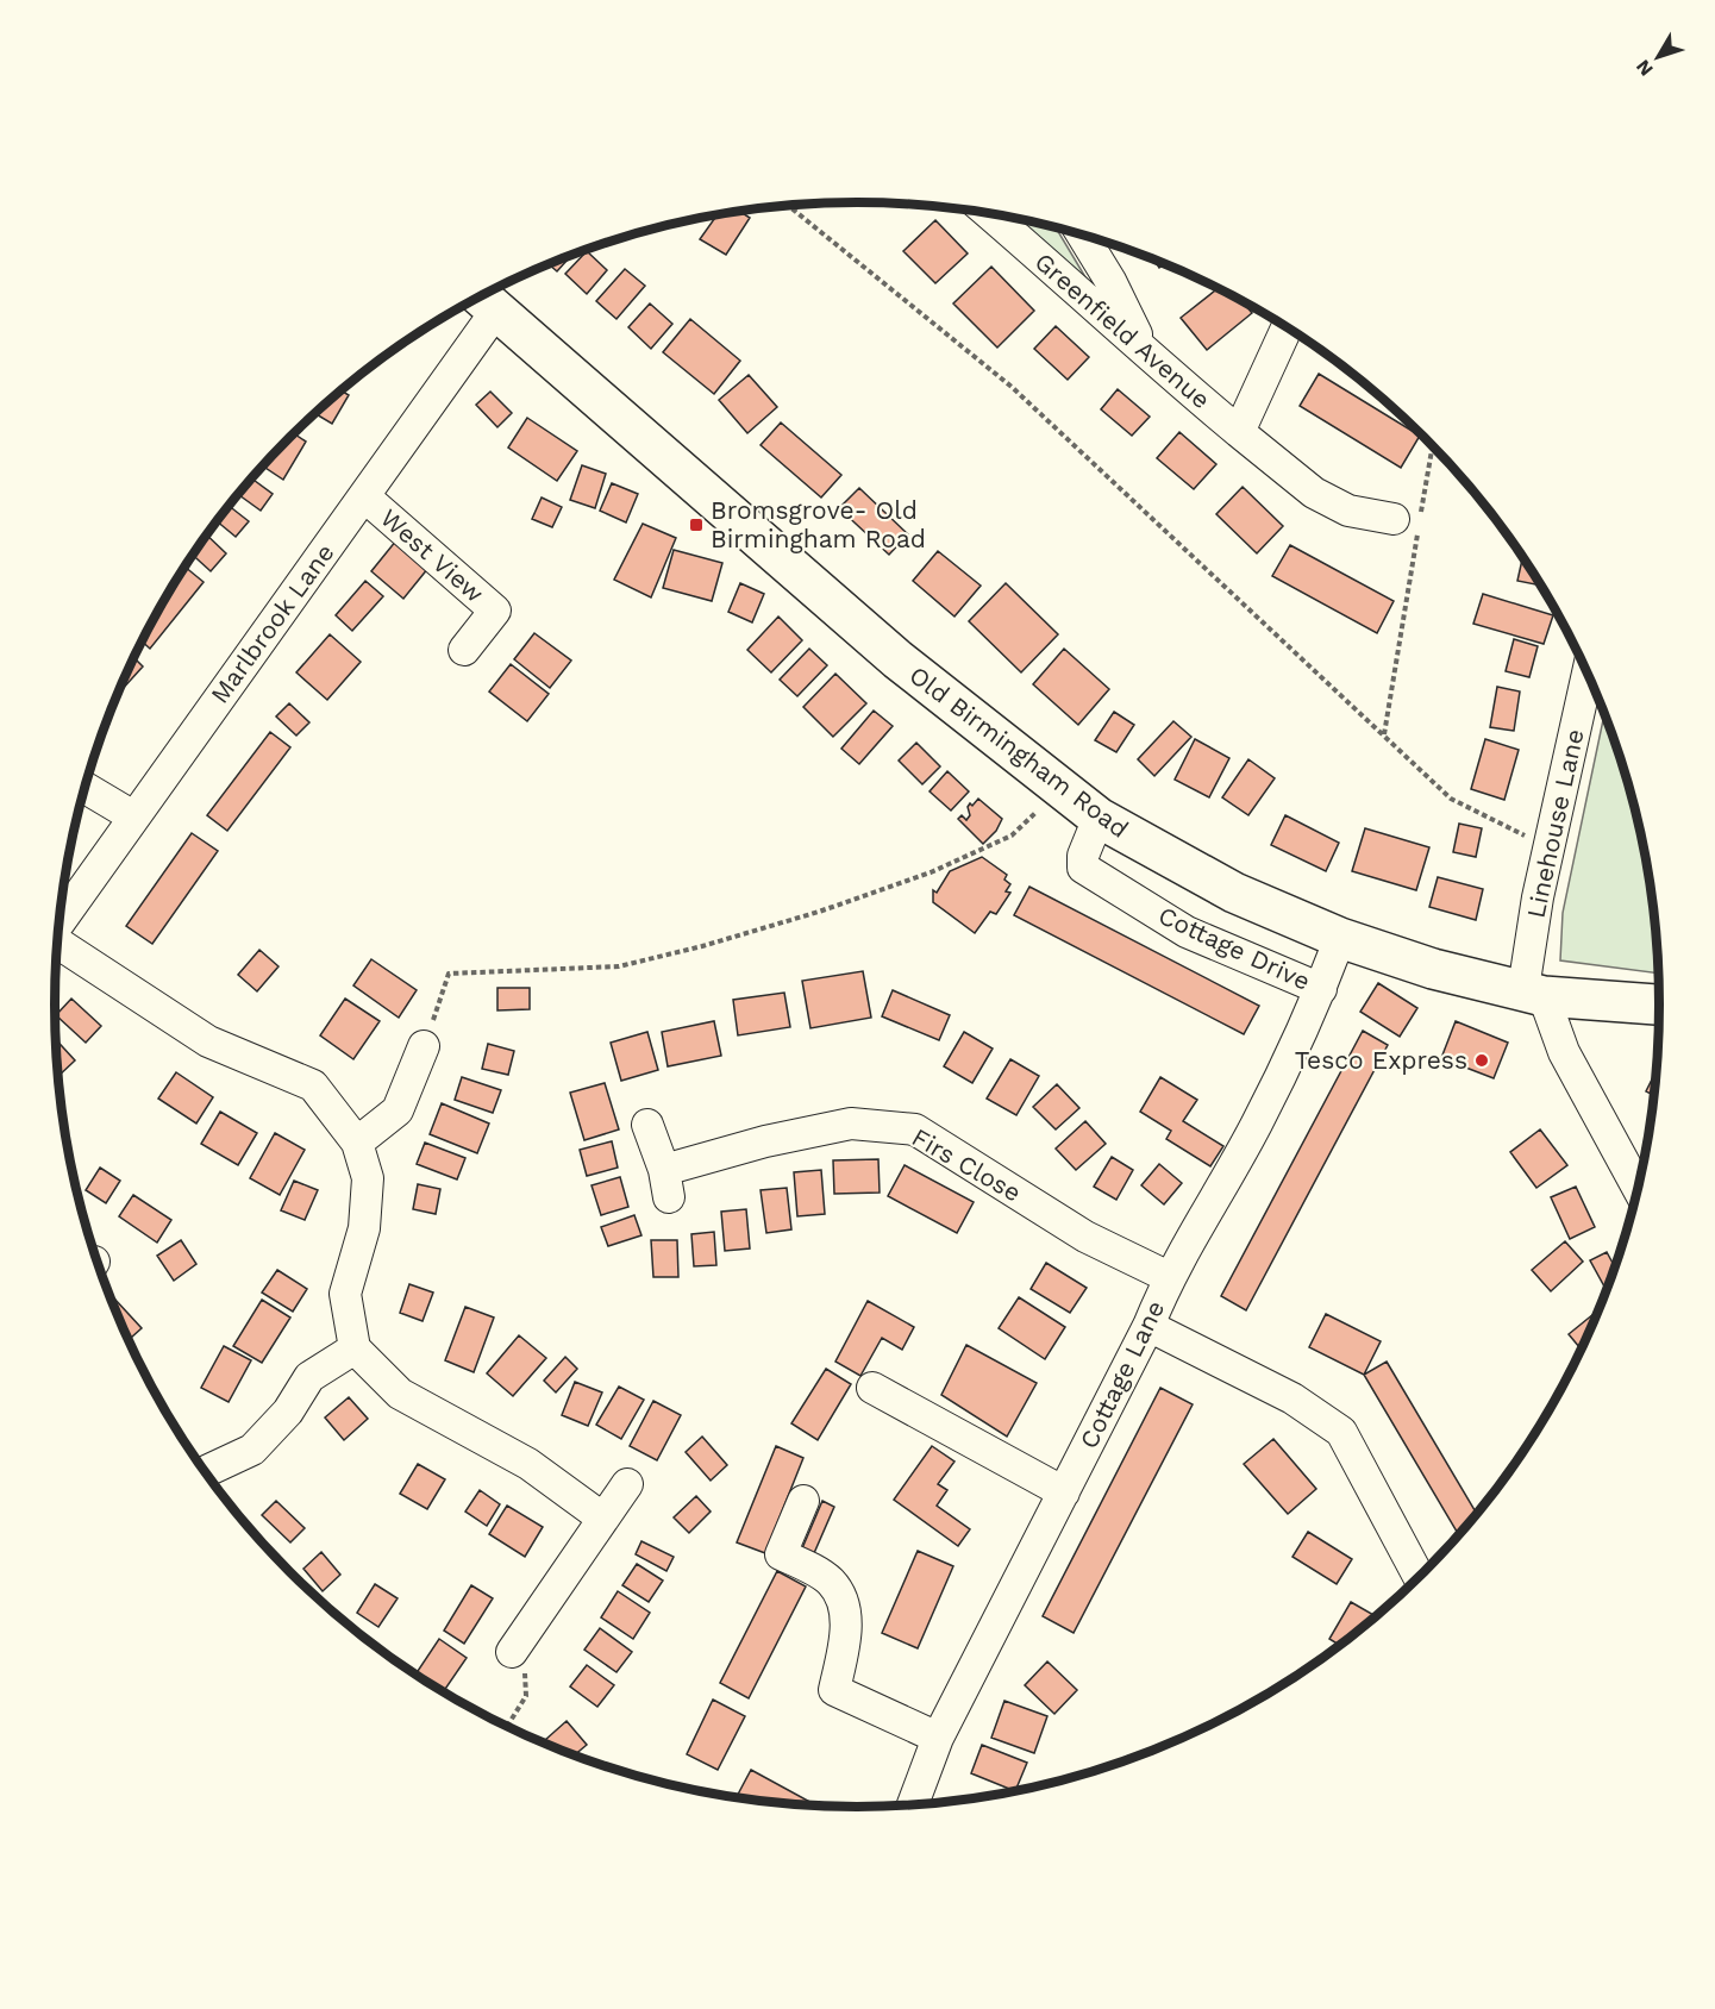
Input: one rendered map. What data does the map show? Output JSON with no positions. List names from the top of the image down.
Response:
{
  "streets": {
    "main road": ["Old Birmingham Road"],
    "street": [
      "Greenfield Avenue",
      "West View",
      "Marlbrook Lane",
      "Linehouse Lane",
      "Cottage Drive",
      "Firs Close",
      "Cottage Lane"
    ]
  },
  "crossings": [
    ["West View", "Marlbrook Lane"],
    ["Marlbrook Lane", "Old Birmingham Road"],
    ["Old Birmingham Road", "Linehouse Lane"],
    ["Old Birmingham Road", "Cottage Drive"],
    ["Old Birmingham Road", "Cottage Lane"],
    ["Cottage Drive", "Cottage Lane"],
    ["Firs Close", "Cottage Lane"]
  ],
  "places": {
    "transit": ["Bromsgrove- Old Birmingham Road"],
    "other": ["Tesco Express"]
  },
  "north": "bottom left"
}
